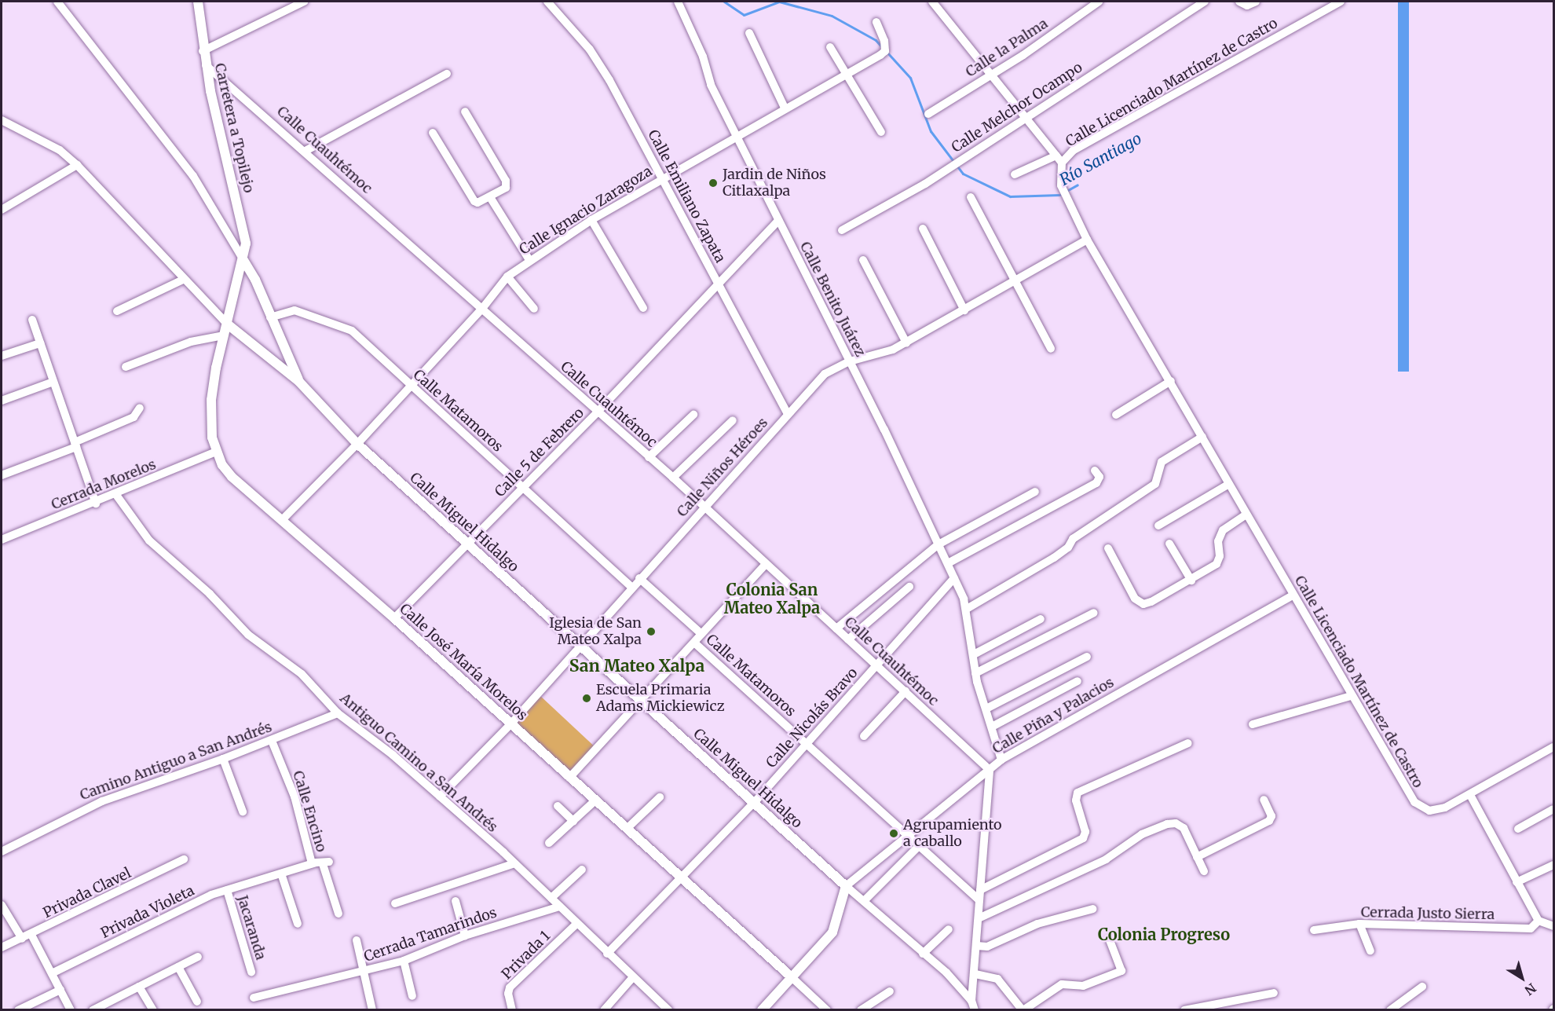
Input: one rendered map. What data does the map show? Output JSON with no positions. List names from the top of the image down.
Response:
{
  "streets": {
    "main road": ["Carretera a Topilejo", "Calle Miguel Hidalgo", "Calle José María Morelos"],
    "street": [
      "Calle la Palma",
      "Calle Licenciado Martínez de Castro",
      "Calle Melchor Ocampo",
      "Calle Cuauhtémoc",
      "Calle Emiliano Zapata",
      "Calle Ignacio Zaragoza",
      "Calle Benito Juárez",
      "Calle Matamoros",
      "Calle 5 de Febrero",
      "Calle Niños Héroes",
      "Cerrada Morelos",
      "Calle Piña y Palacios",
      "Calle Nicolás Bravo",
      "Camino Antiguo a San Andrés",
      "Antiguo Camino a San Andrés",
      "Calle Encino",
      "Privada Clavel",
      "Privada Violeta",
      "Cerrada Justo Sierra",
      "Jacaranda",
      "Cerrada Tamarindos",
      "Privada 1"
    ]
  },
  "crossings": [
    ["Calle Licenciado Martínez de Castro", "Calle Niños Héroes"],
    ["Calle Licenciado Martínez de Castro", "Calle Piña y Palacios"],
    ["Carretera a Topilejo", "Calle Cuauhtémoc"],
    ["Carretera a Topilejo", "Calle Miguel Hidalgo"],
    ["Carretera a Topilejo", "Calle José María Morelos"],
    ["Calle Cuauhtémoc", "Calle Ignacio Zaragoza"],
    ["Calle Cuauhtémoc", "Calle 5 de Febrero"],
    ["Calle Cuauhtémoc", "Calle Niños Héroes"],
    ["Calle Cuauhtémoc", "Calle Piña y Palacios"],
    ["Calle Cuauhtémoc", "Calle Nicolás Bravo"],
    ["Calle Emiliano Zapata", "Calle Ignacio Zaragoza"],
    ["Calle Emiliano Zapata", "Calle 5 de Febrero"],
    ["Calle Emiliano Zapata", "Calle Niños Héroes"],
    ["Calle Ignacio Zaragoza", "Calle Benito Juárez"],
    ["Calle Ignacio Zaragoza", "Calle Matamoros"],
    ["Calle Ignacio Zaragoza", "Calle Miguel Hidalgo"],
    ["Calle Ignacio Zaragoza", "Calle José María Morelos"],
    ["Calle Benito Juárez", "Calle 5 de Febrero"],
    ["Calle Benito Juárez", "Calle Niños Héroes"],
    ["Calle Benito Juárez", "Calle Piña y Palacios"],
    ["Calle Benito Juárez", "Calle Nicolás Bravo"],
    ["Calle Matamoros", "Calle 5 de Febrero"],
    ["Calle Matamoros", "Calle Niños Héroes"],
    ["Calle Matamoros", "Calle Miguel Hidalgo"],
    ["Calle Matamoros", "Calle Piña y Palacios"],
    ["Calle Matamoros", "Calle Nicolás Bravo"],
    ["Calle 5 de Febrero", "Calle Miguel Hidalgo"],
    ["Calle 5 de Febrero", "Calle José María Morelos"],
    ["Calle Niños Héroes", "Calle Miguel Hidalgo"],
    ["Calle Niños Héroes", "Calle José María Morelos"],
    ["Calle Niños Héroes", "Antiguo Camino a San Andrés"],
    ["Cerrada Morelos", "Calle José María Morelos"],
    ["Cerrada Morelos", "Antiguo Camino a San Andrés"],
    ["Calle Miguel Hidalgo", "Calle José María Morelos"],
    ["Calle Miguel Hidalgo", "Calle Piña y Palacios"],
    ["Calle Miguel Hidalgo", "Calle Nicolás Bravo"],
    ["Calle José María Morelos", "Calle Nicolás Bravo"],
    ["Calle Nicolás Bravo", "Antiguo Camino a San Andrés"],
    ["Camino Antiguo a San Andrés", "Antiguo Camino a San Andrés"],
    ["Camino Antiguo a San Andrés", "Calle Encino"],
    ["Antiguo Camino a San Andrés", "Cerrada Tamarindos"],
    ["Antiguo Camino a San Andrés", "Privada 1"],
    ["Calle Encino", "Privada Violeta"],
    ["Privada Violeta", "Jacaranda"]
  ],
  "districts": ["Colonia San Mateo Xalpa", "San Mateo Xalpa", "Colonia Progreso"],
  "water": ["Río Santiago"],
  "places": [
    "Jardin de Niños Citlaxalpa",
    "Iglesia de San Mateo Xalpa",
    "Escuela Primaria Adams Mickiewicz",
    "Agrupamiento a caballo"
  ],
  "north": "bottom right"
}
